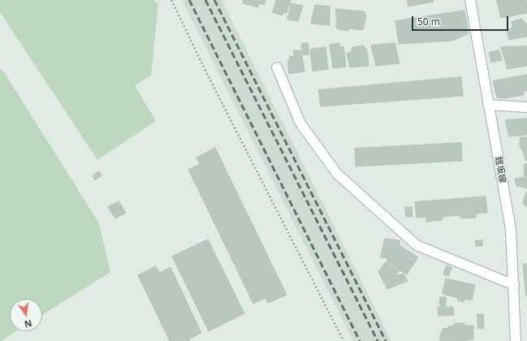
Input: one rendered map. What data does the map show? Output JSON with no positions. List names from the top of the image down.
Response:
{
  "streets": {
    "street": ["鎧坂線"]
  },
  "scale_bar": "50 m",
  "north": "bottom"
}
